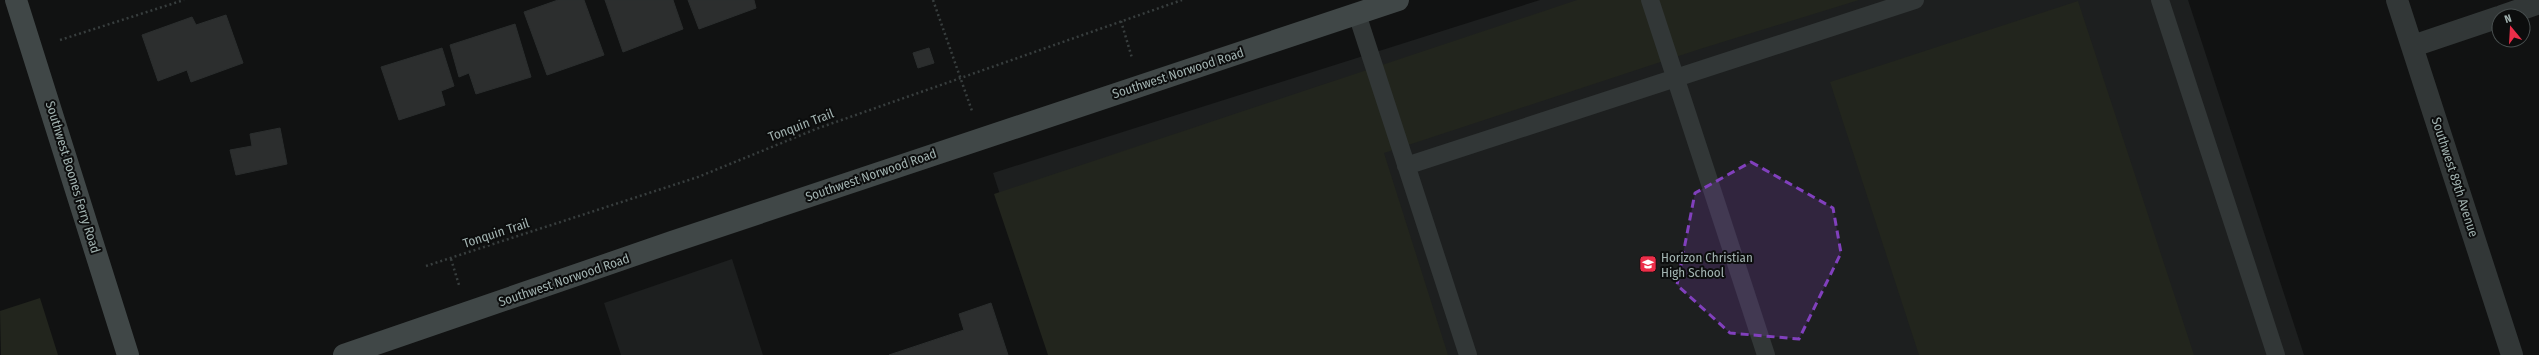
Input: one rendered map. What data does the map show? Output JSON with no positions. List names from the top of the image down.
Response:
{
  "streets": {
    "street": ["Southwest Norwood Road", "Southwest Boones Ferry Road", "Southwest 89th Avenue"],
    "path": ["Tonquin Trail"]
  },
  "places": {
    "school or university": ["Horizon Christian High School"]
  },
  "north": "top"
}
